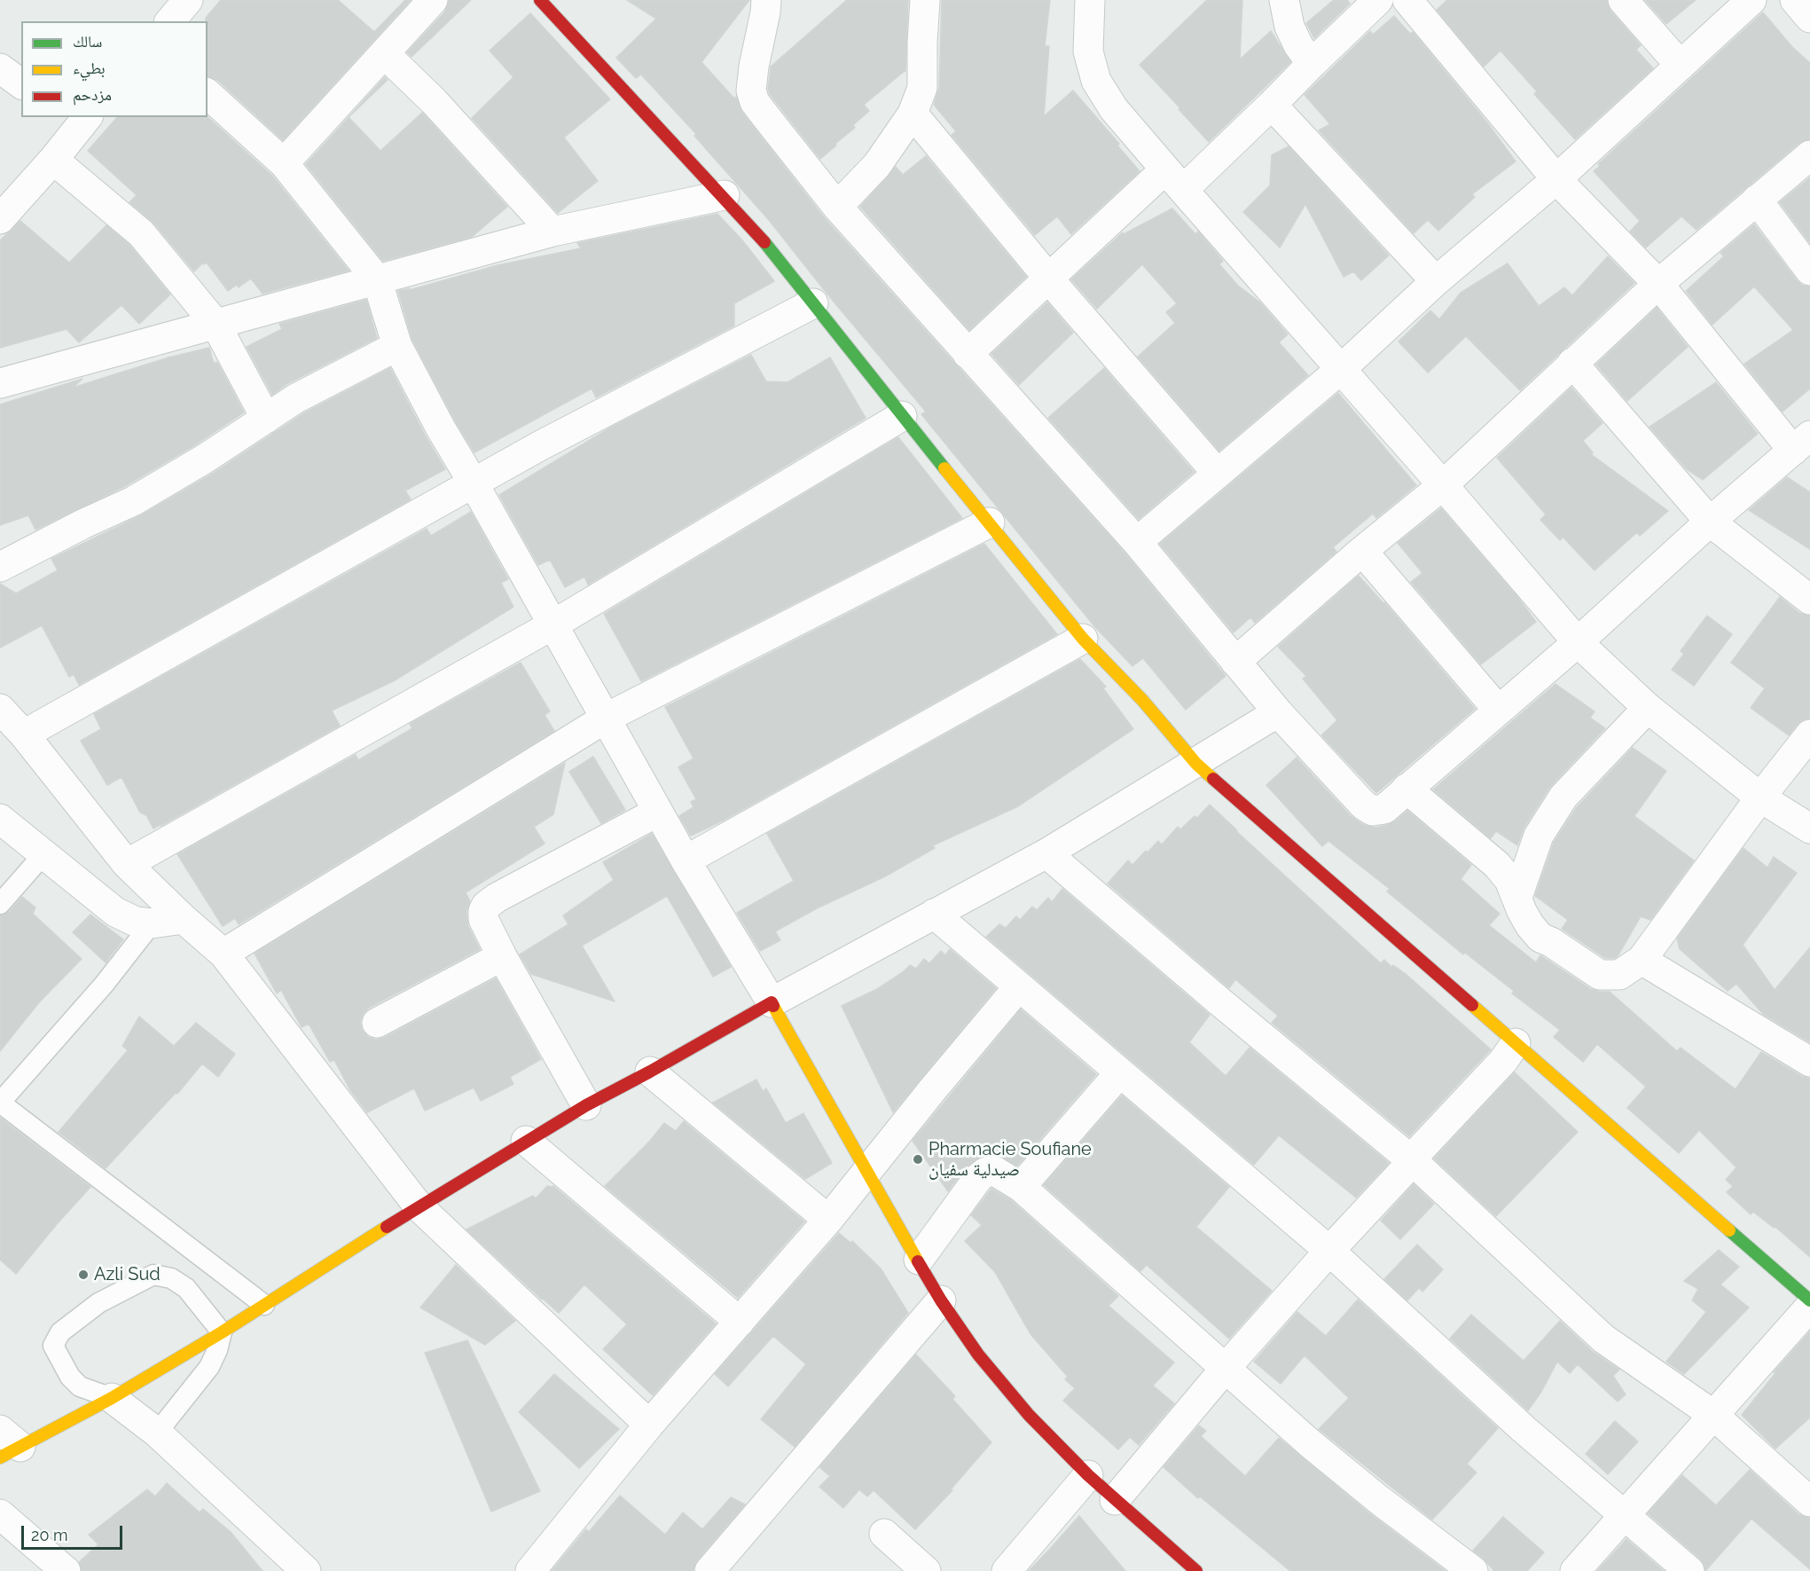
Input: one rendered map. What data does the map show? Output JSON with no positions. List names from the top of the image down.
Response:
{
  "places": ["Pharmacie Soufiane صيدلية سفيان", "Azli Sud"],
  "legend": ["سالك", "بطيء", "مزدحم"],
  "scale_bar": "20 m"
}
